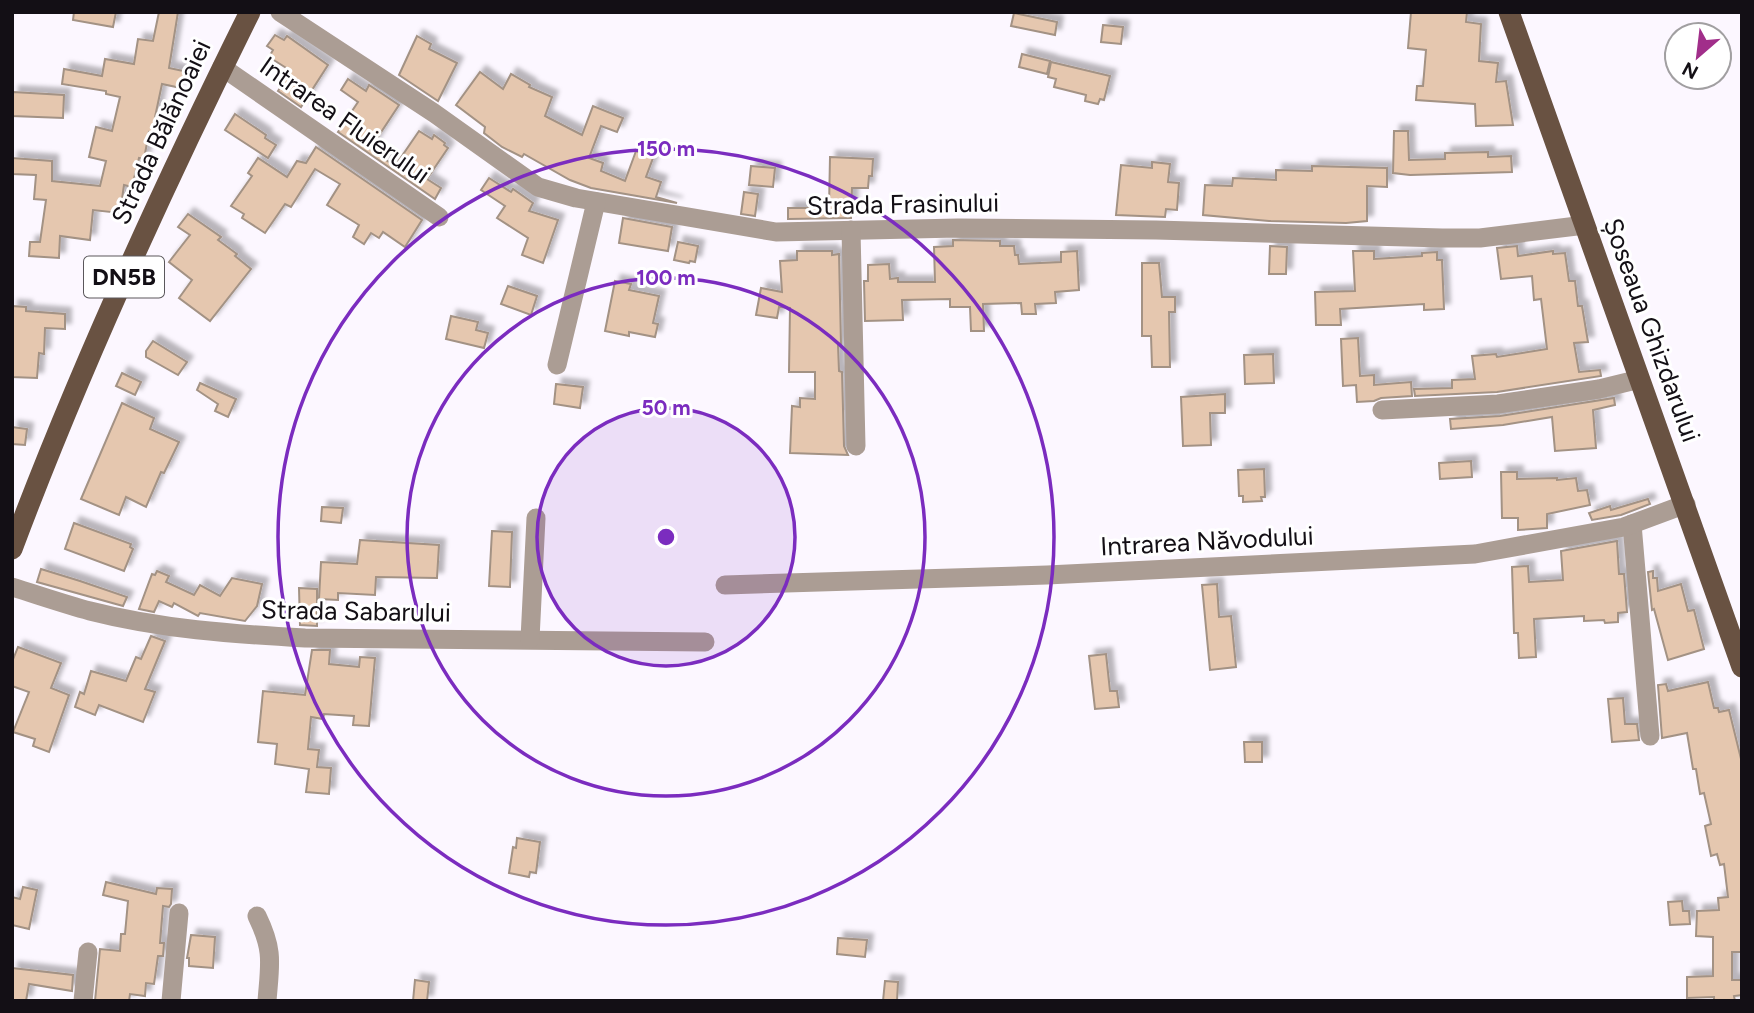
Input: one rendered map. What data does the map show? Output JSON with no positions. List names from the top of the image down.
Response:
{
  "streets": {
    "main road": ["Strada Bălănoaiei", "DN5B", "Șoseaua Ghizdarului"],
    "street": [
      "Intrarea Fluierului",
      "Strada Frasinului",
      "Intrarea Năvodului",
      "Strada Sabarului"
    ]
  },
  "crossings": [
    ["Intrarea Fluierului", "Strada Bălănoaiei"],
    ["Strada Frasinului", "Șoseaua Ghizdarului"],
    ["Șoseaua Ghizdarului", "Intrarea Năvodului"]
  ],
  "north": "bottom left",
  "rings": ["150 m", "100 m", "50 m"]
}
